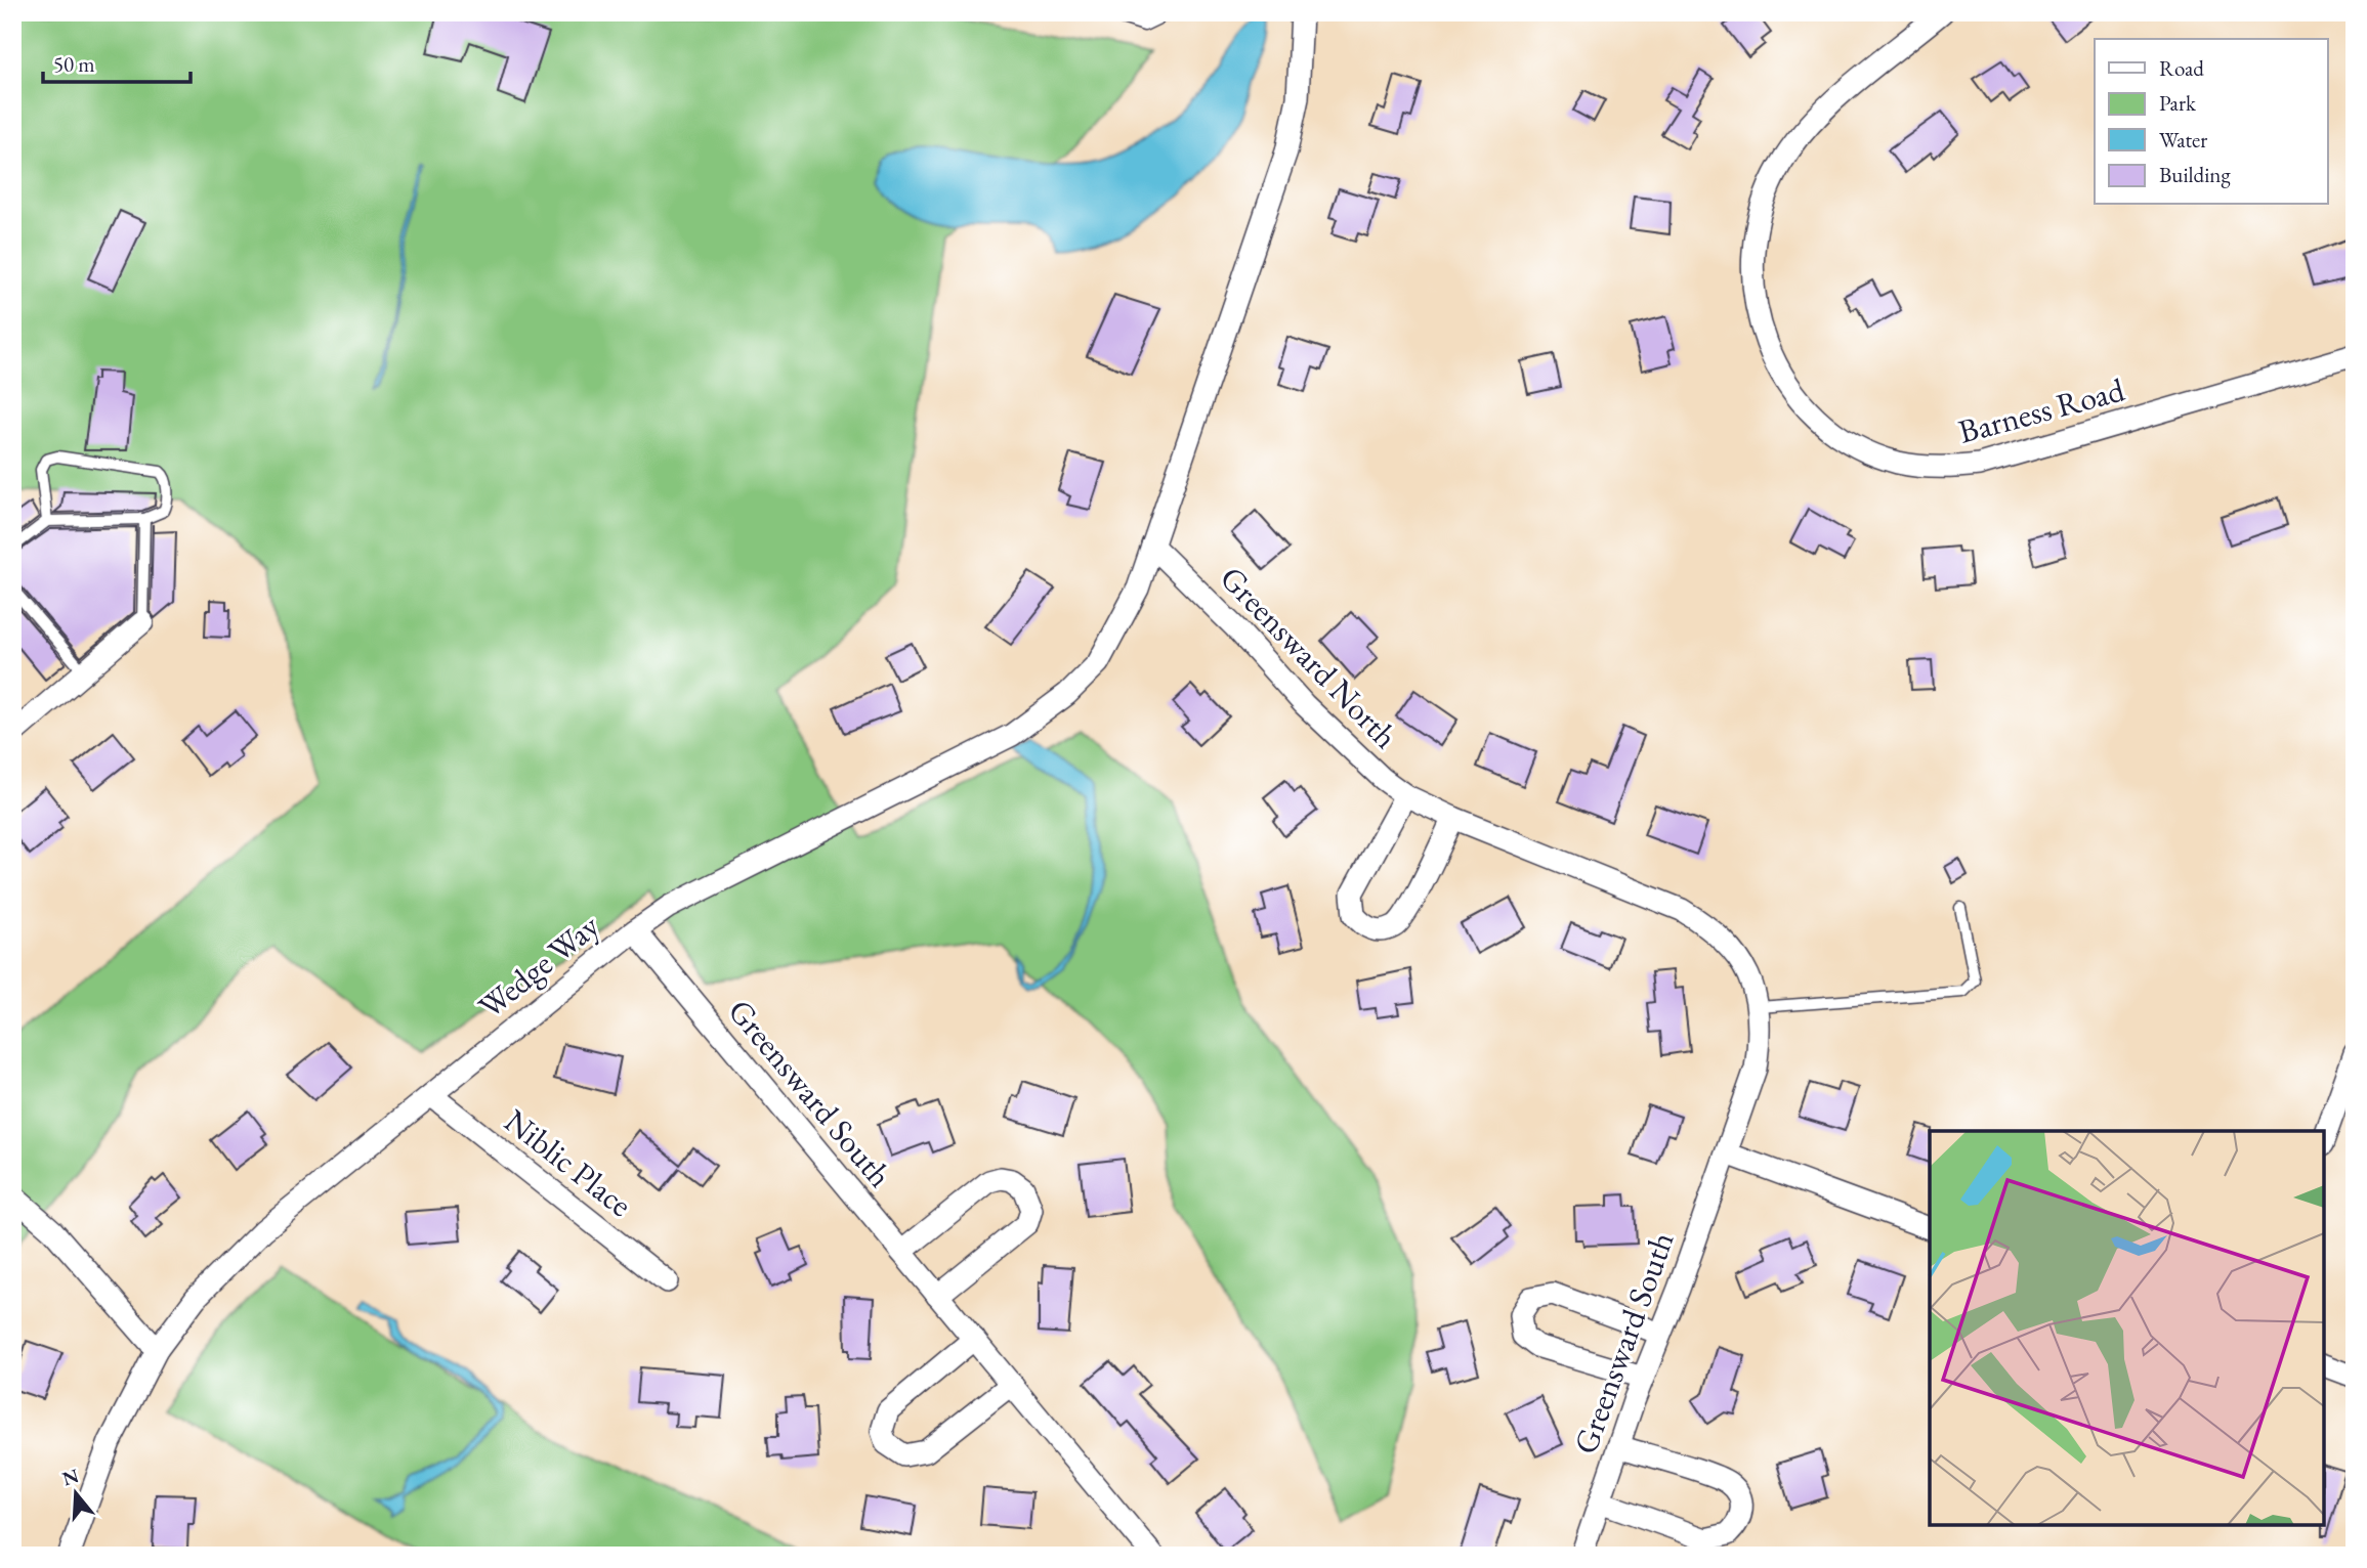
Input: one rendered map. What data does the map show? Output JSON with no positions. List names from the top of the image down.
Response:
{
  "streets": {
    "street": [
      "Barness Road",
      "Greensward North",
      "Wedge Way",
      "Greensward South",
      "Niblic Place"
    ]
  },
  "crossings": [
    ["Greensward North", "Wedge Way"],
    ["Greensward North", "Greensward South"],
    ["Wedge Way", "Greensward South"],
    ["Wedge Way", "Niblic Place"]
  ],
  "legend": [
    "Road",
    "Park",
    "Water",
    "Building"
  ],
  "scale_bar": "50 m",
  "north": "top"
}
